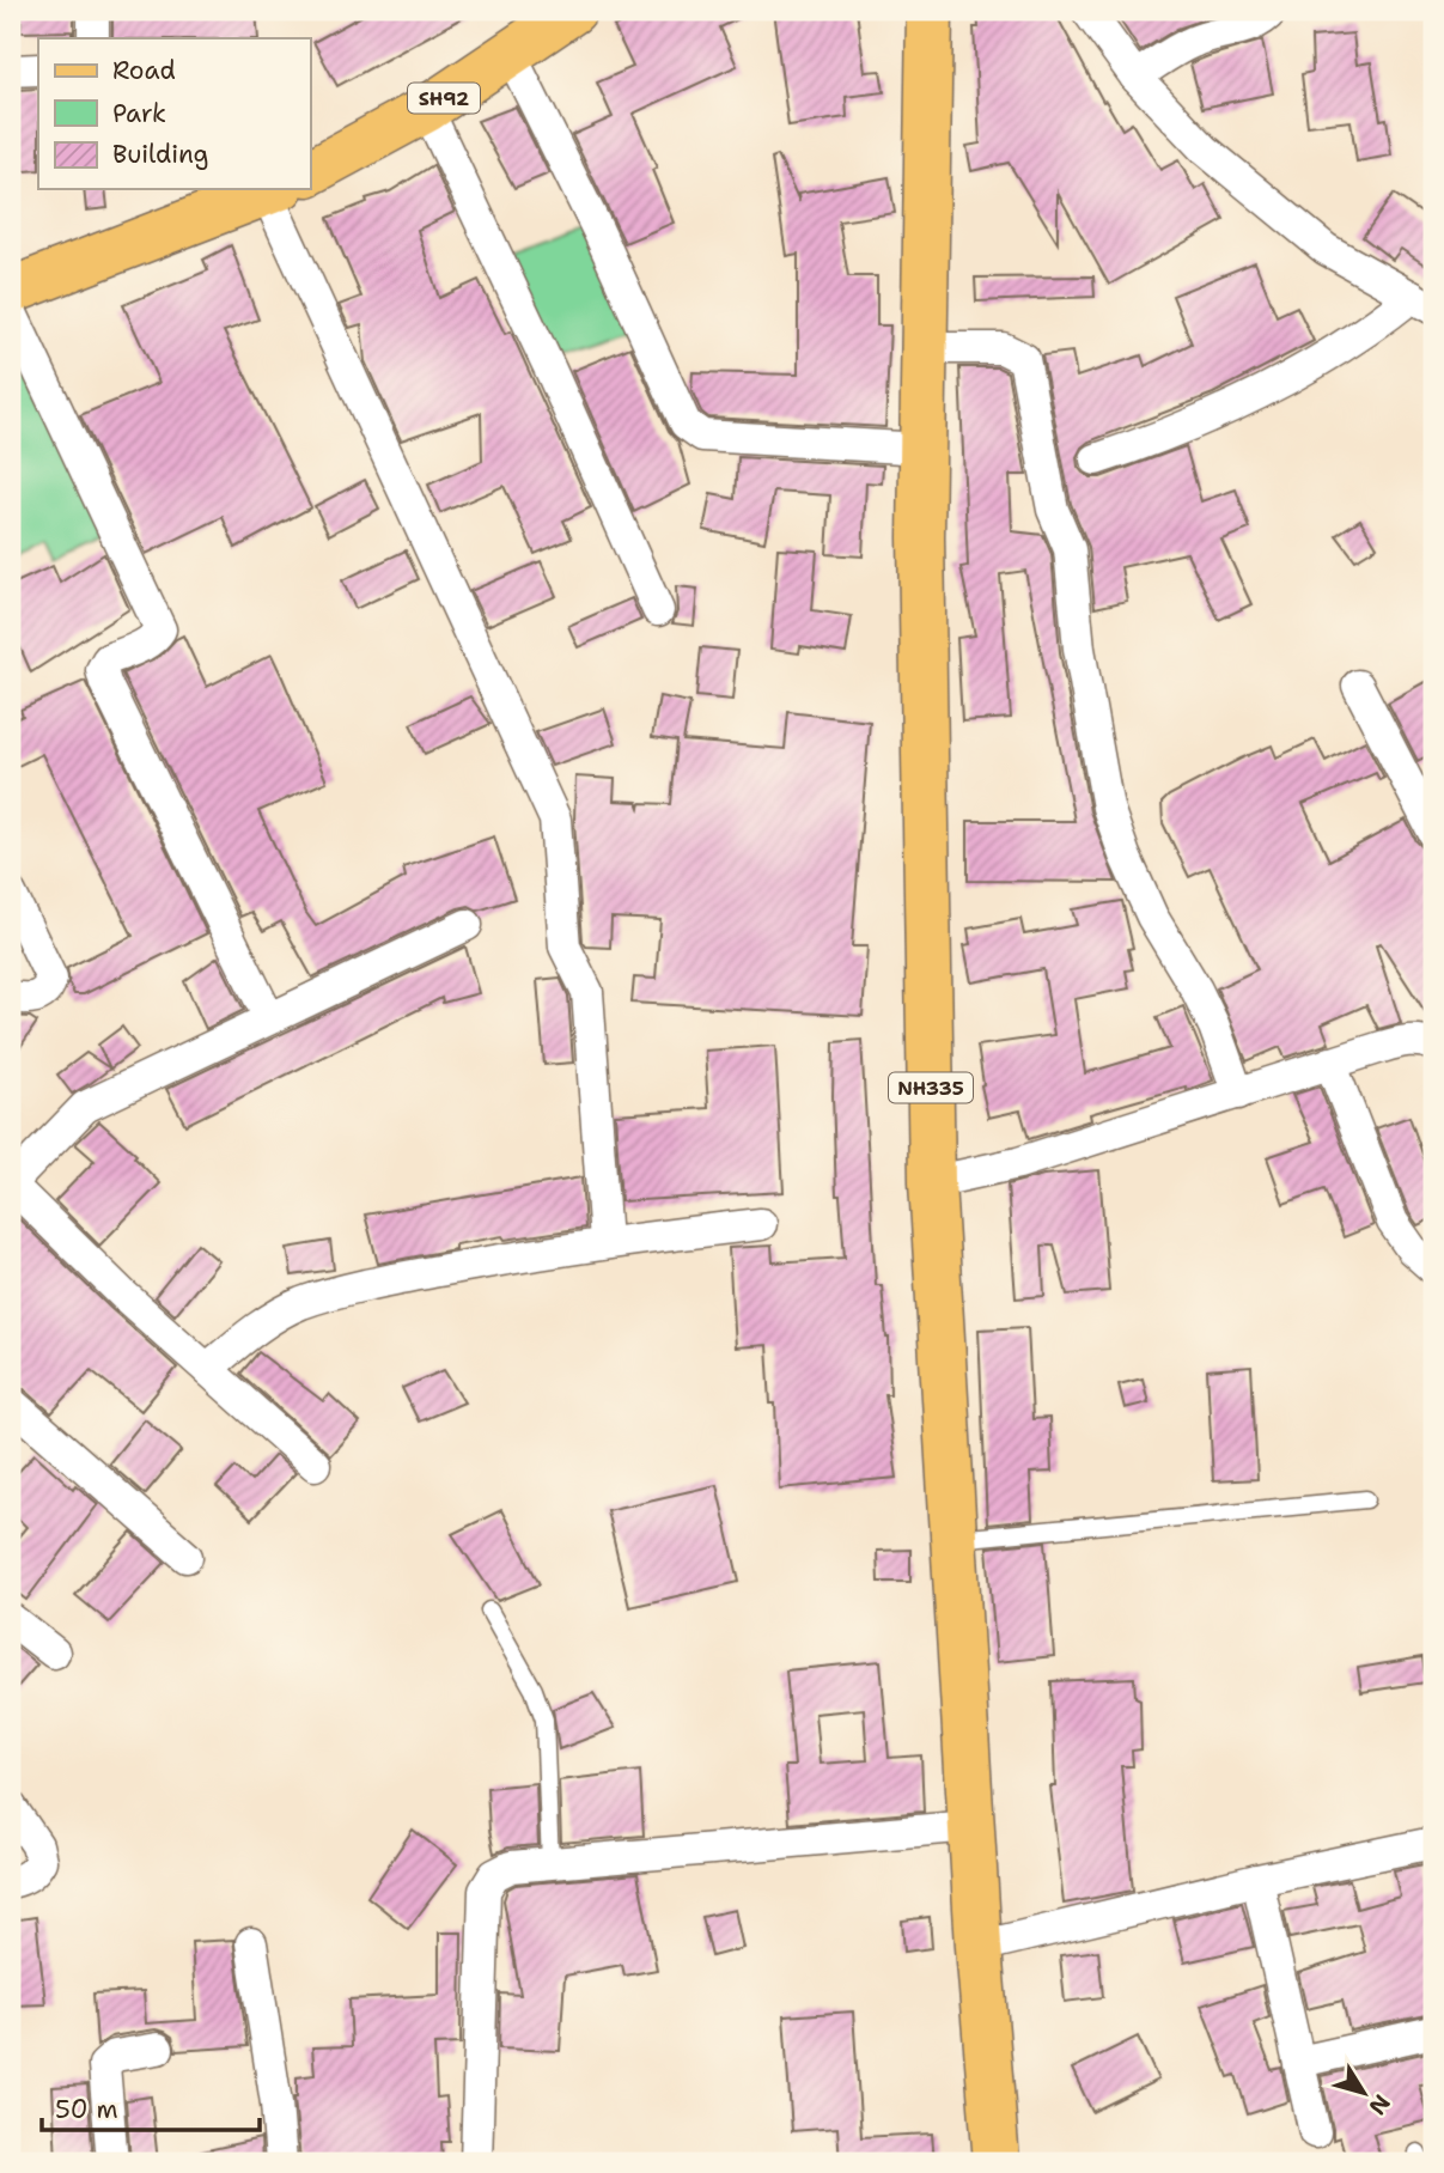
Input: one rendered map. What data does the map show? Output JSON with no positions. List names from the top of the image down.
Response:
{
  "streets": {
    "main road": ["SH92", "NH335"]
  },
  "legend": ["Road", "Park", "Building"],
  "scale_bar": "50 m",
  "north": "bottom right"
}
